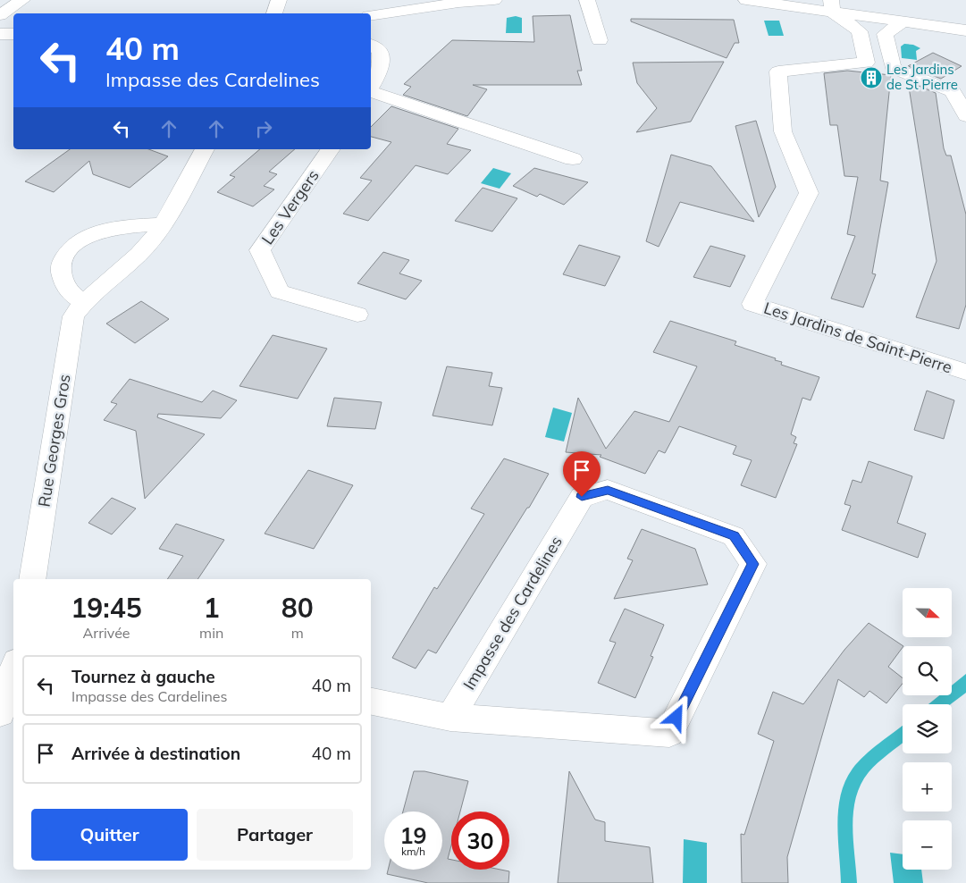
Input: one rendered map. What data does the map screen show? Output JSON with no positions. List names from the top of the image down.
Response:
{
  "streets": {
    "street": [
      "Les Vergers",
      "Les Jardins de Saint-Pierre",
      "Rue Georges Gros",
      "Impasse des Cardelines"
    ]
  },
  "places": {
    "building": ["Les Jardins de St Pierre"]
  },
  "north": "right",
  "page": {
    "turn": ["40 m", "Impasse des Cardelines"],
    "eta": [
      "19:45",
      "Arrivée",
      "1",
      "min",
      "80",
      "m"
    ],
    "map_buttons": ["+", "−"],
    "list": [
      {
        "name": "Tournez à gauche",
        "note": "Impasse des Cardelines",
        "value": "40 m"
      },
      {
        "name": "Arrivée à destination",
        "value": "40 m"
      }
    ],
    "buttons": ["Quitter", "Partager"],
    "speed": "19 km/h",
    "limit": "30"
  }
}
